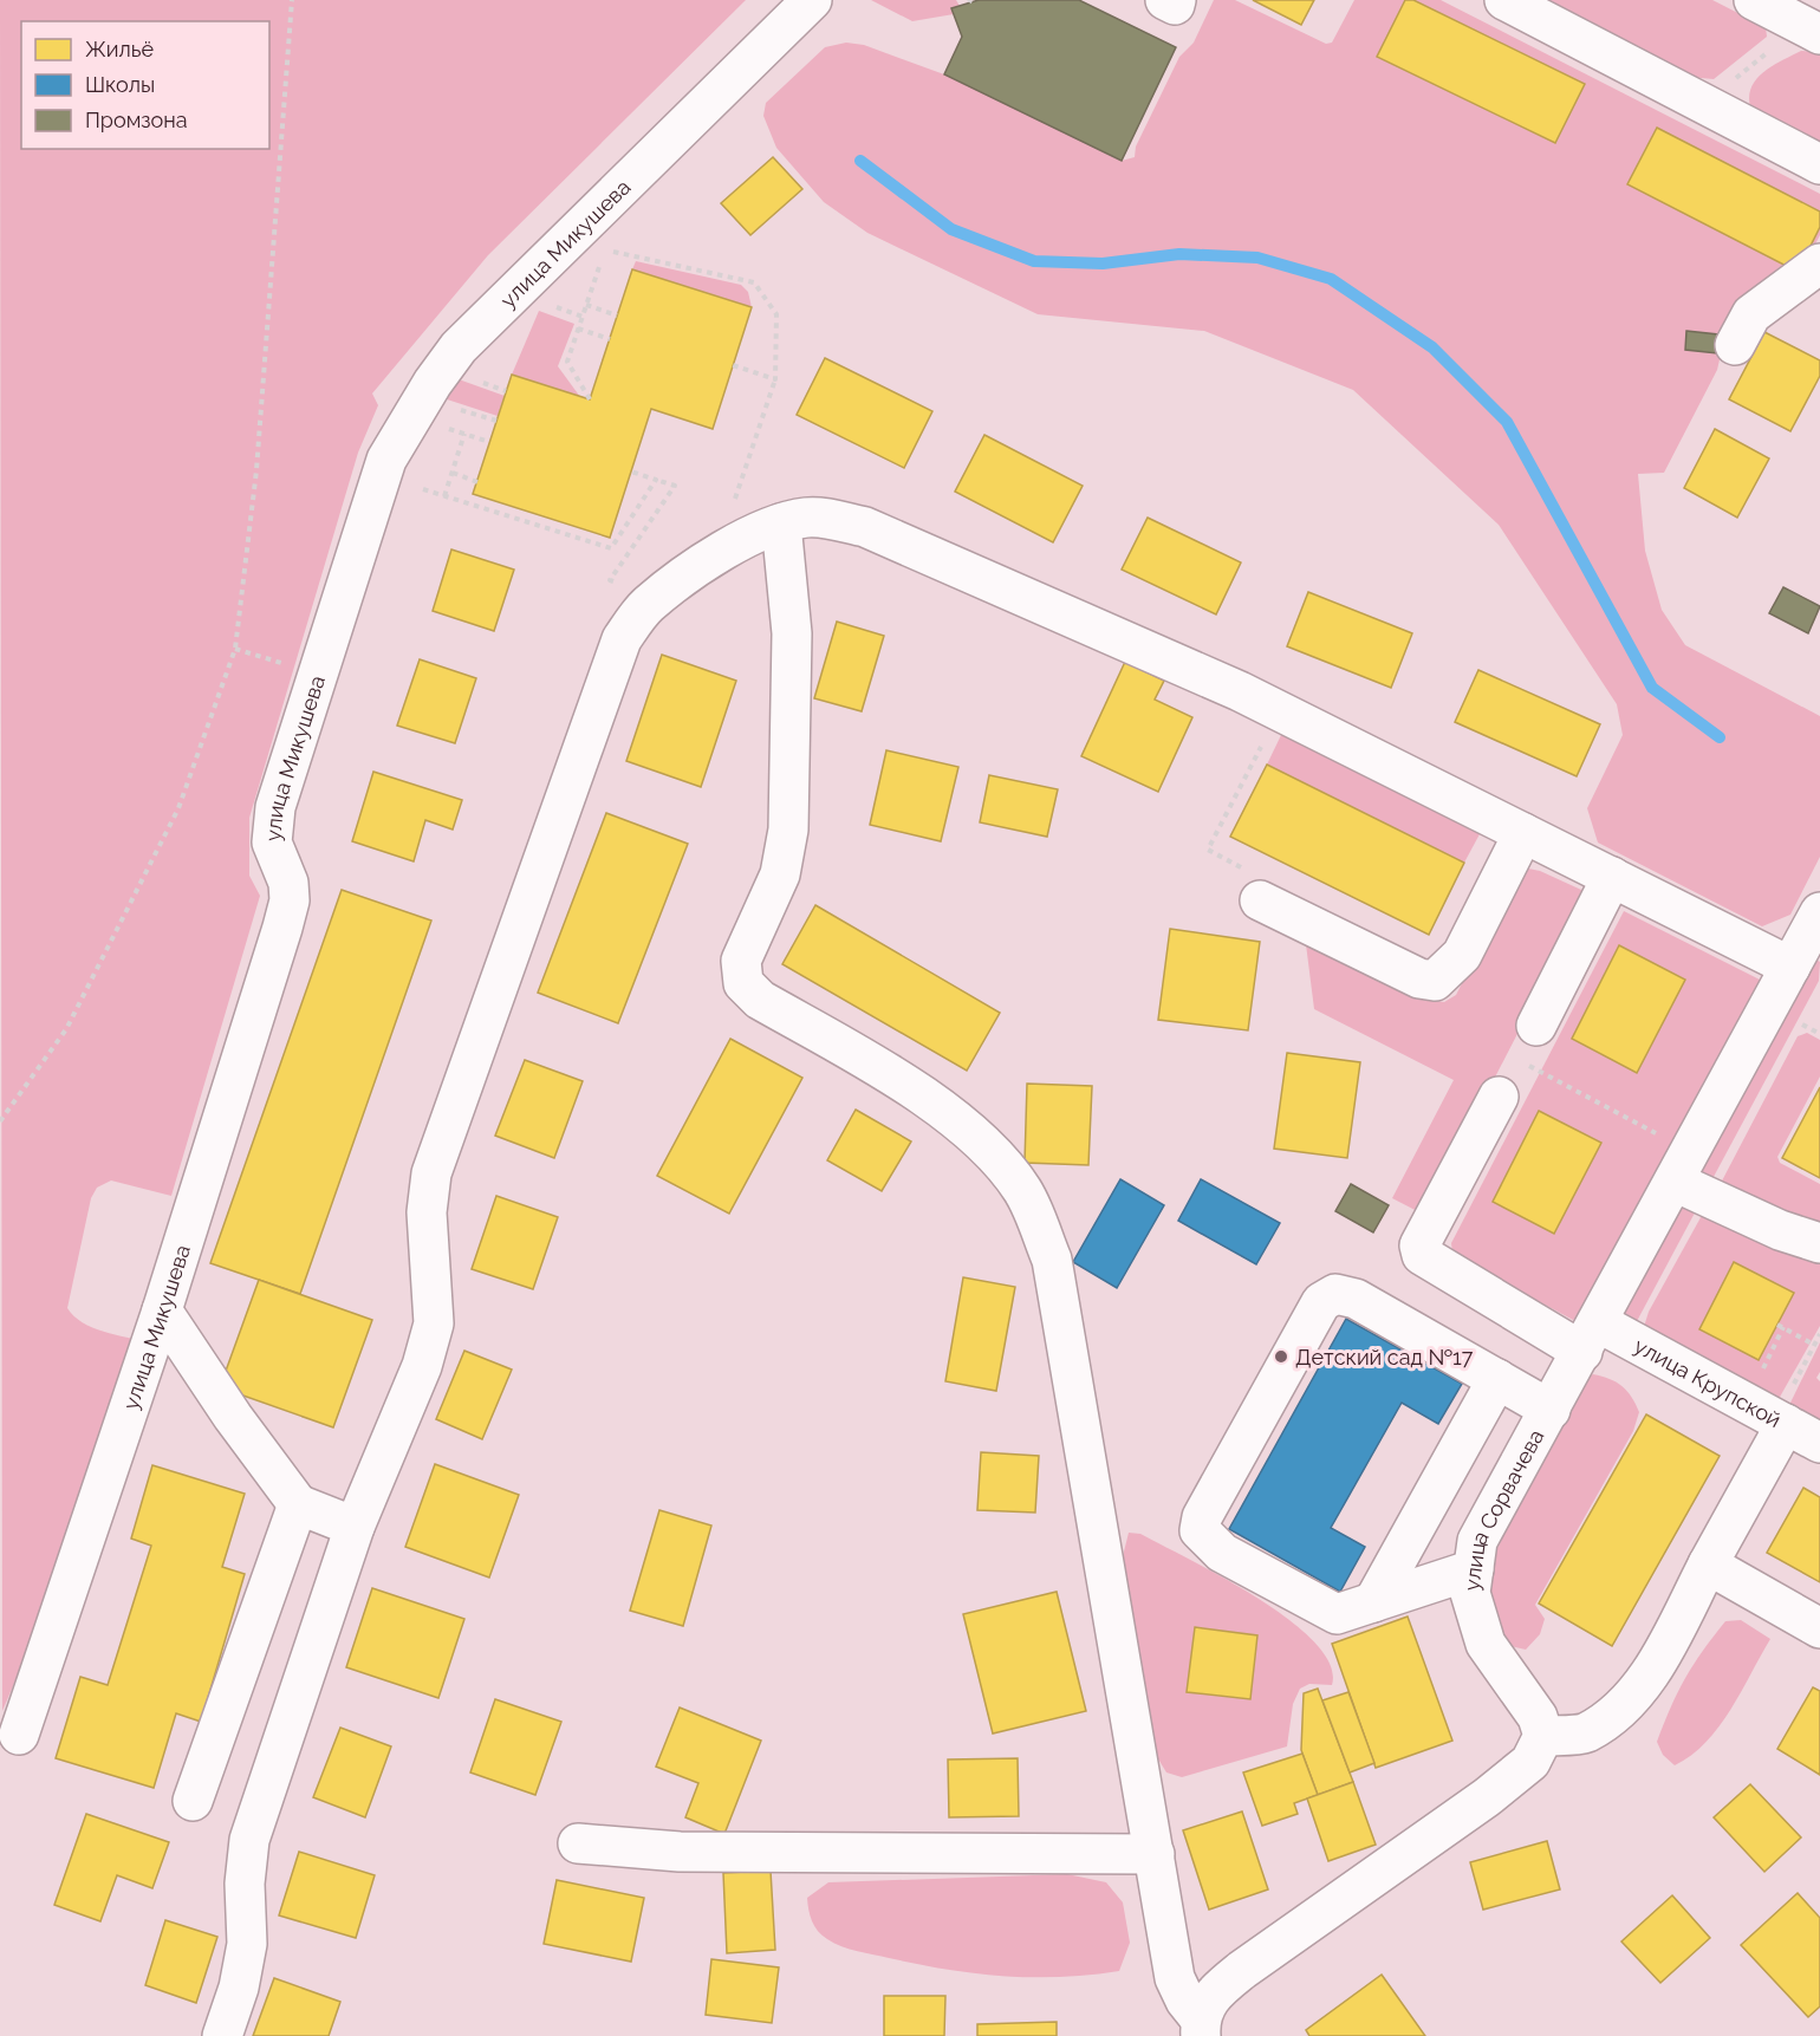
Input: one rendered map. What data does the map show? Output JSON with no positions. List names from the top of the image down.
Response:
{
  "streets": {
    "street": ["улица Микушева", "улица Крупской", "улица Сорвачева"]
  },
  "crossings": [
    ["улица Крупской", "улица Сорвачева"]
  ],
  "places": ["Детский сад №17"],
  "legend": ["Жильё", "Школы", "Промзона"]
}
